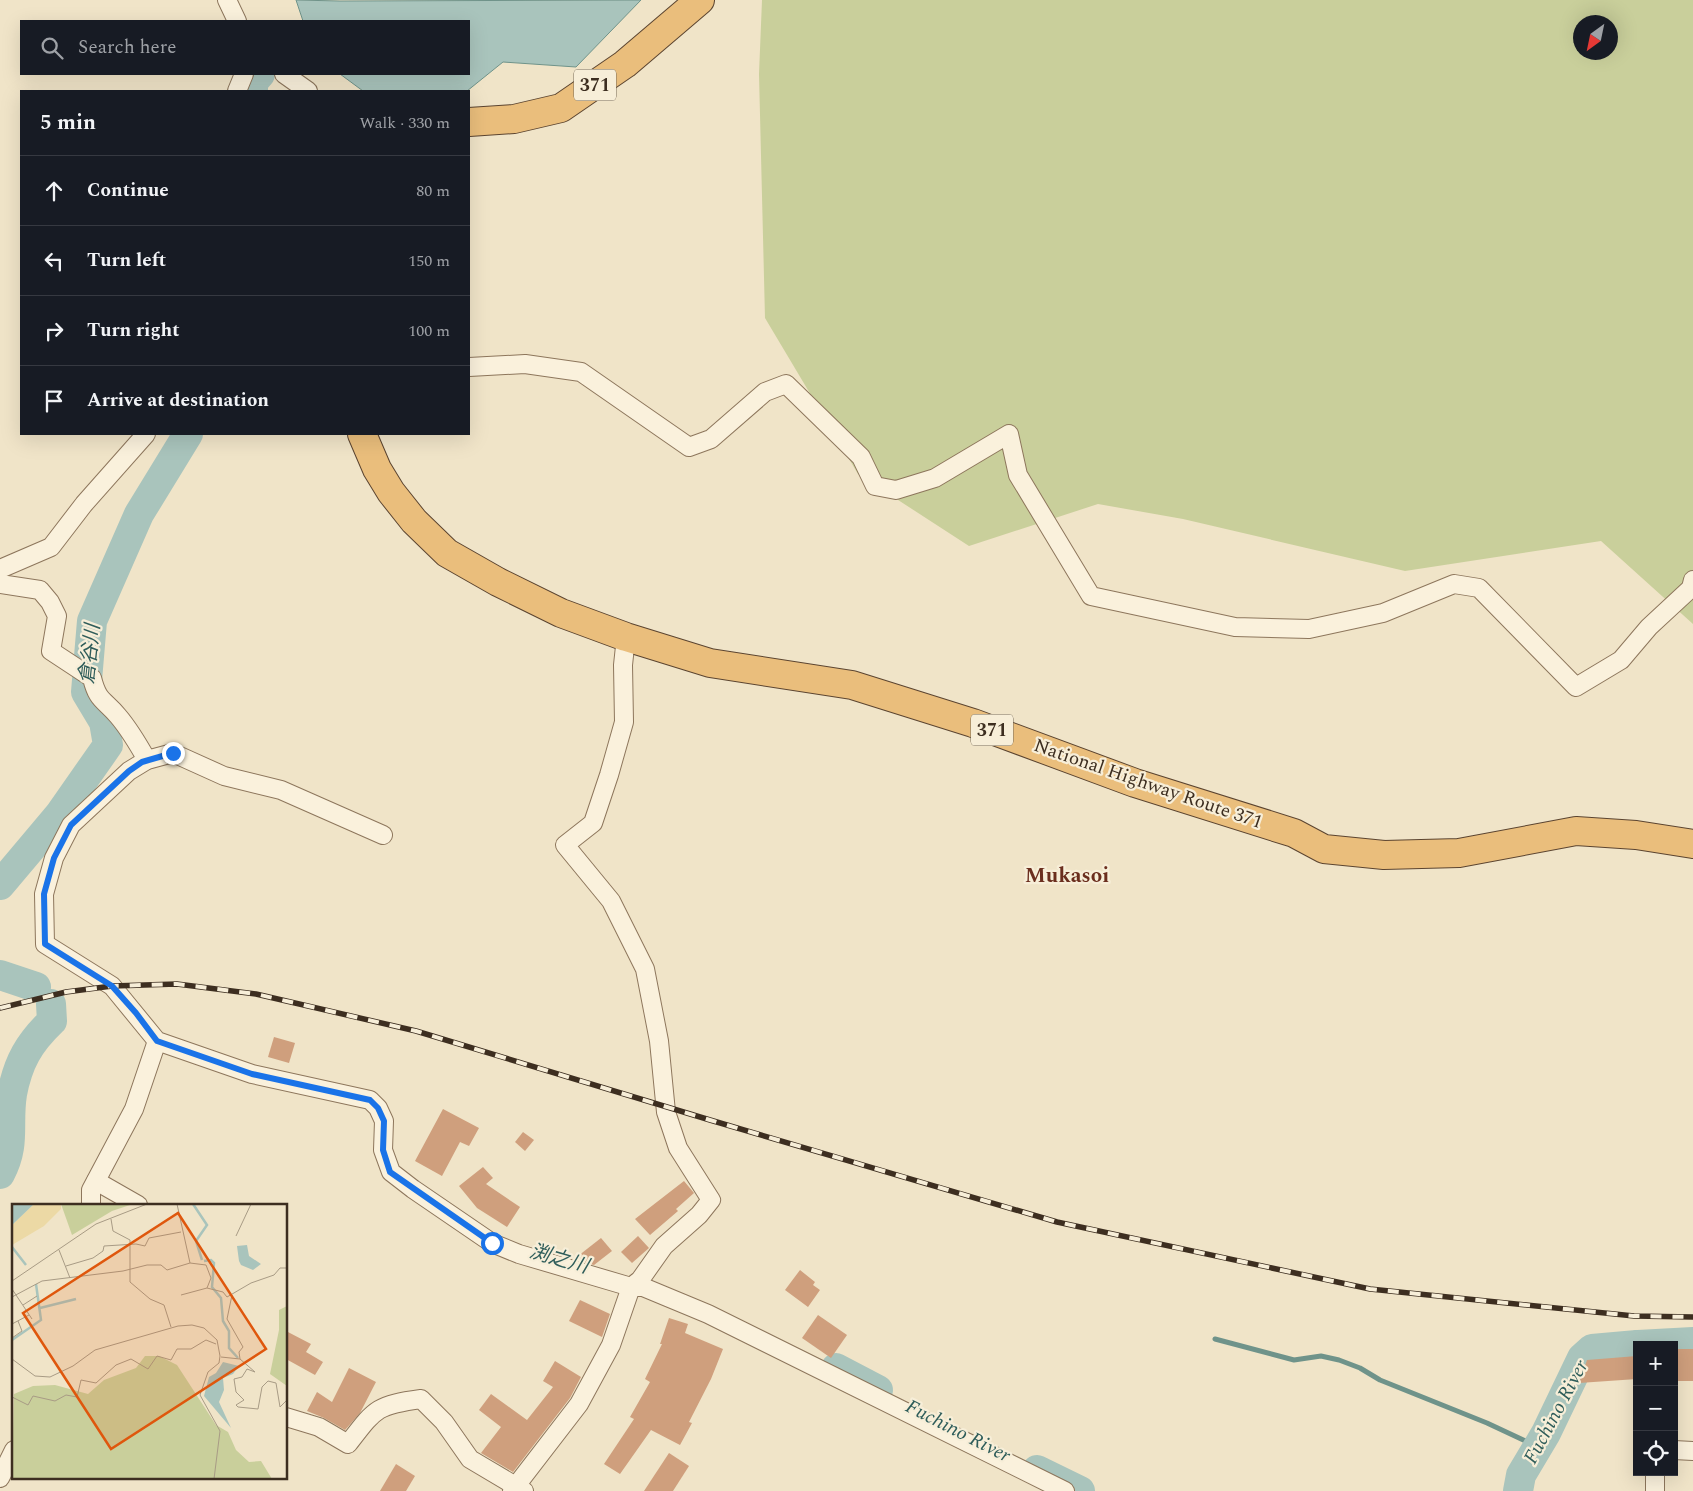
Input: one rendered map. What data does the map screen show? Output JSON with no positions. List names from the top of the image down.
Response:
{
  "streets": {
    "highway": ["371", "National Highway Route 371"]
  },
  "districts": ["Mukasoi"],
  "water": ["倉谷川", "渕之川", "Fuchino River"],
  "north": "bottom left",
  "page": {
    "search": "Search here",
    "heading": ["5 min", "Walk · 330 m"],
    "list": [
      ["Continue", "80 m"],
      ["Turn left", "150 m"],
      ["Turn right", "100 m"],
      "Arrive at destination"
    ],
    "map_buttons": ["+", "−"]
  }
}
